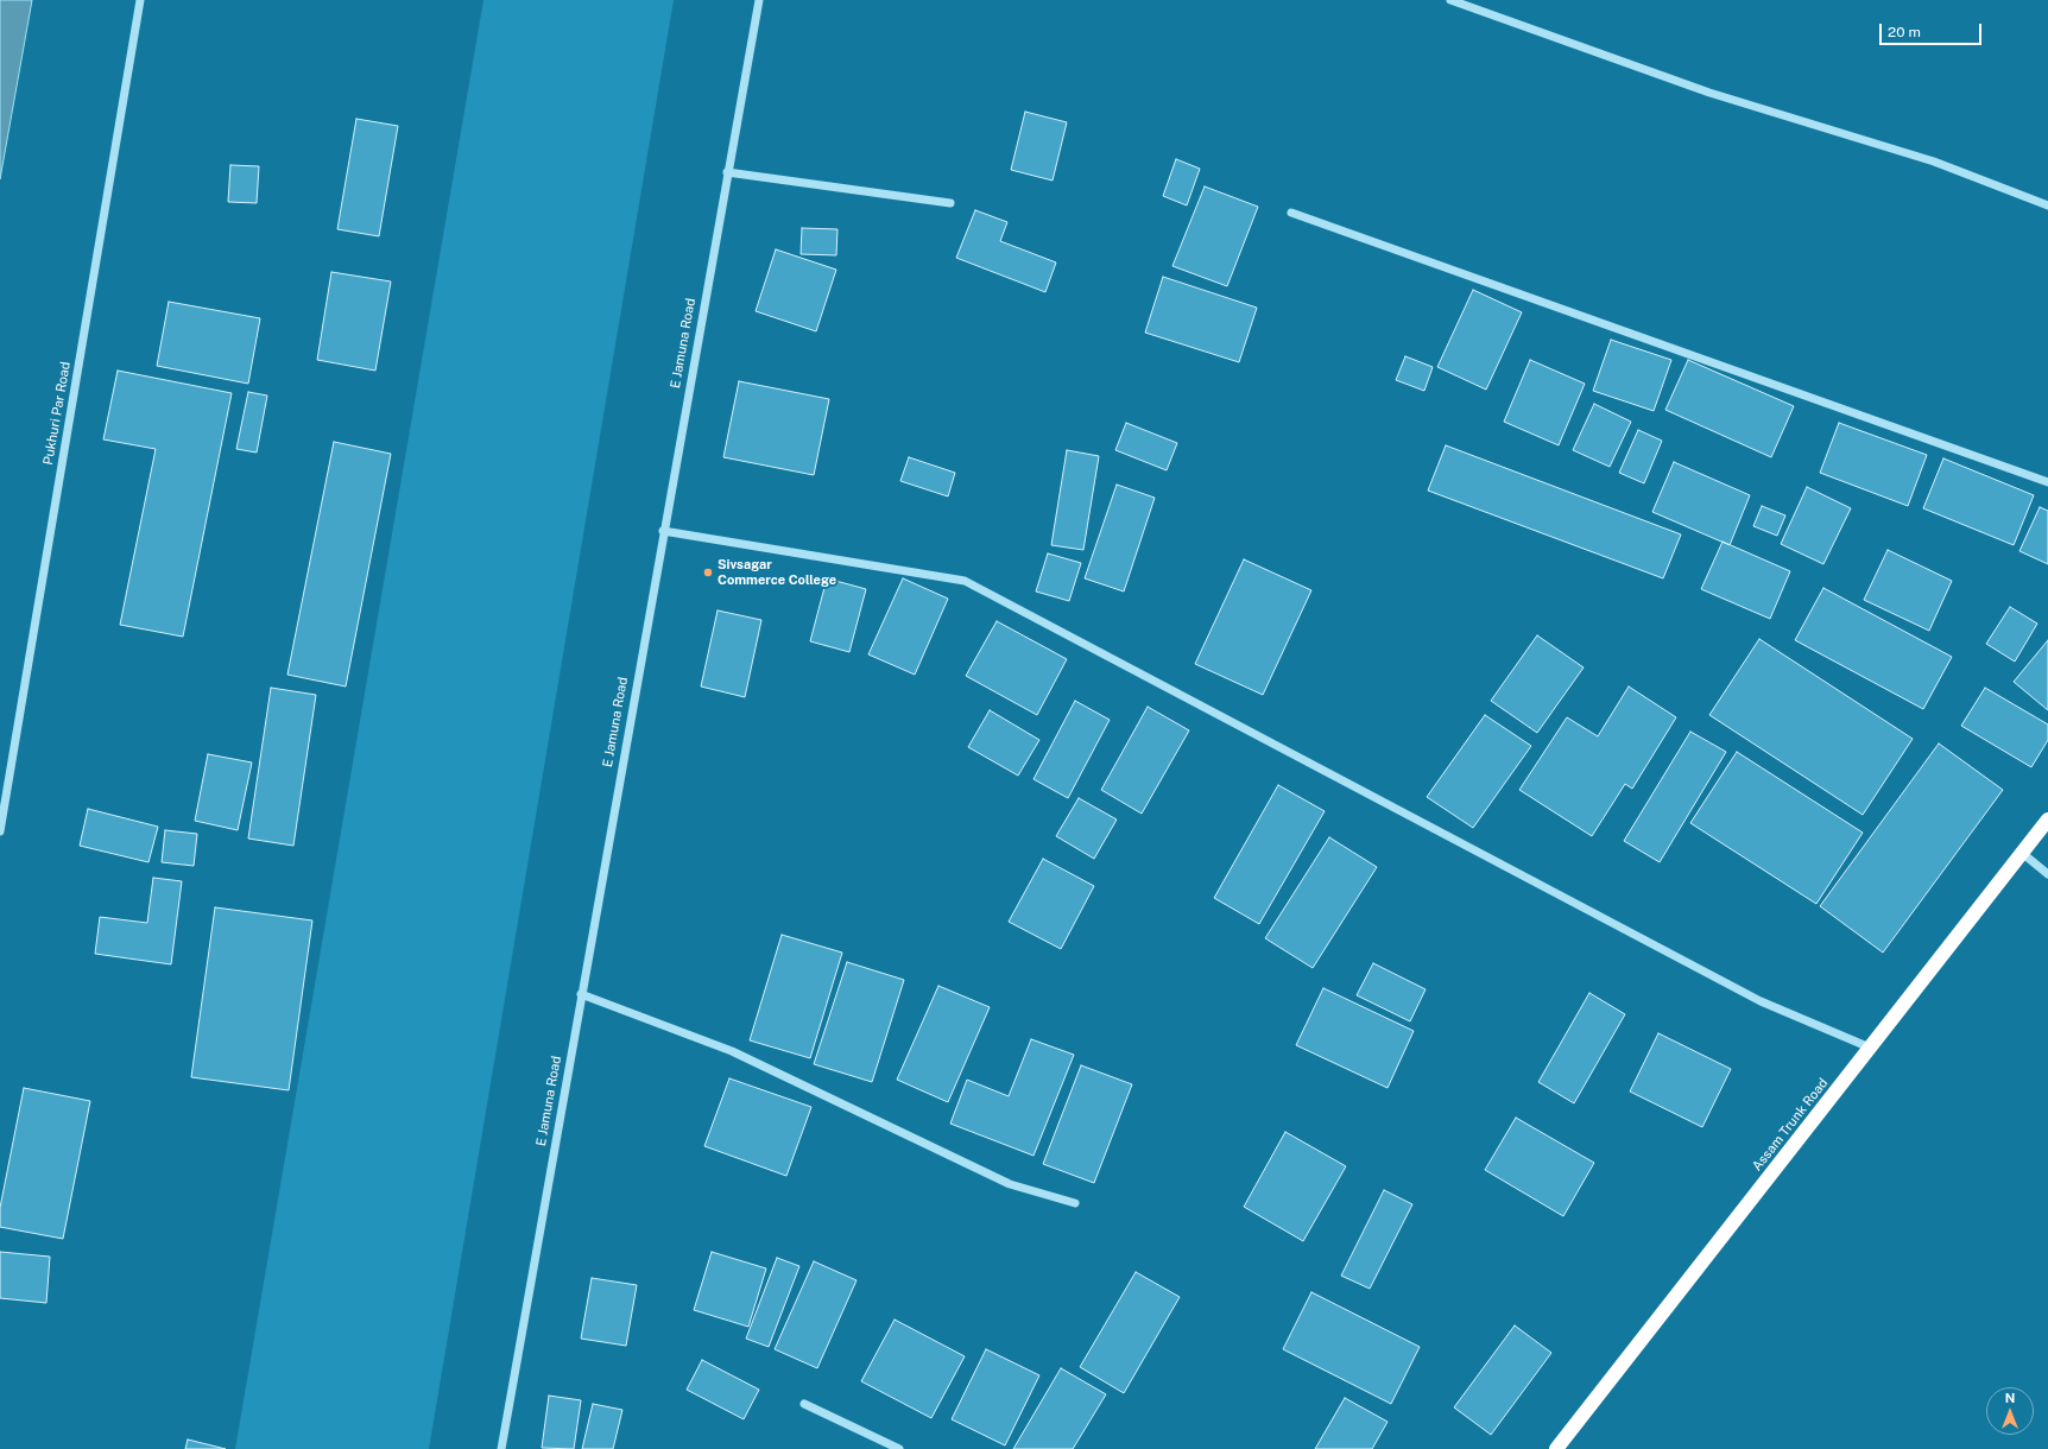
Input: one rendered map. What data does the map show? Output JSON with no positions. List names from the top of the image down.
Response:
{
  "streets": {
    "highway": ["Assam Trunk Road"],
    "street": ["E Jamuna Road", "Pukhuri Par Road"]
  },
  "places": ["Sivsagar Commerce College"],
  "scale_bar": "20 m",
  "north": "top"
}
